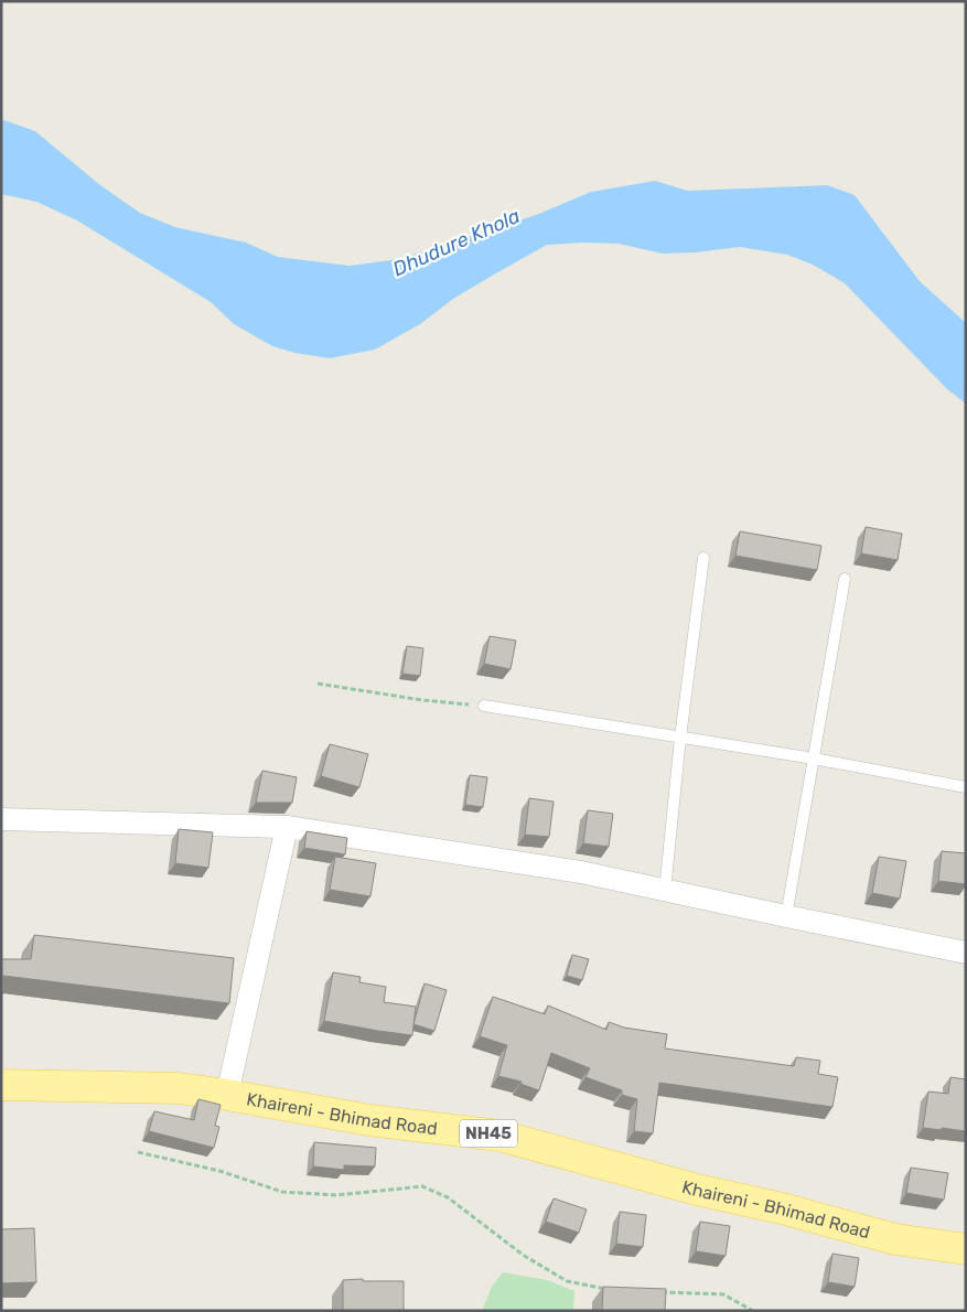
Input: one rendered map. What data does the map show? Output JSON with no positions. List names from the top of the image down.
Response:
{
  "streets": {
    "main road": ["Khaireni - Bhimad Road", "NH45"]
  },
  "water": ["Dhudure Khola"]
}
